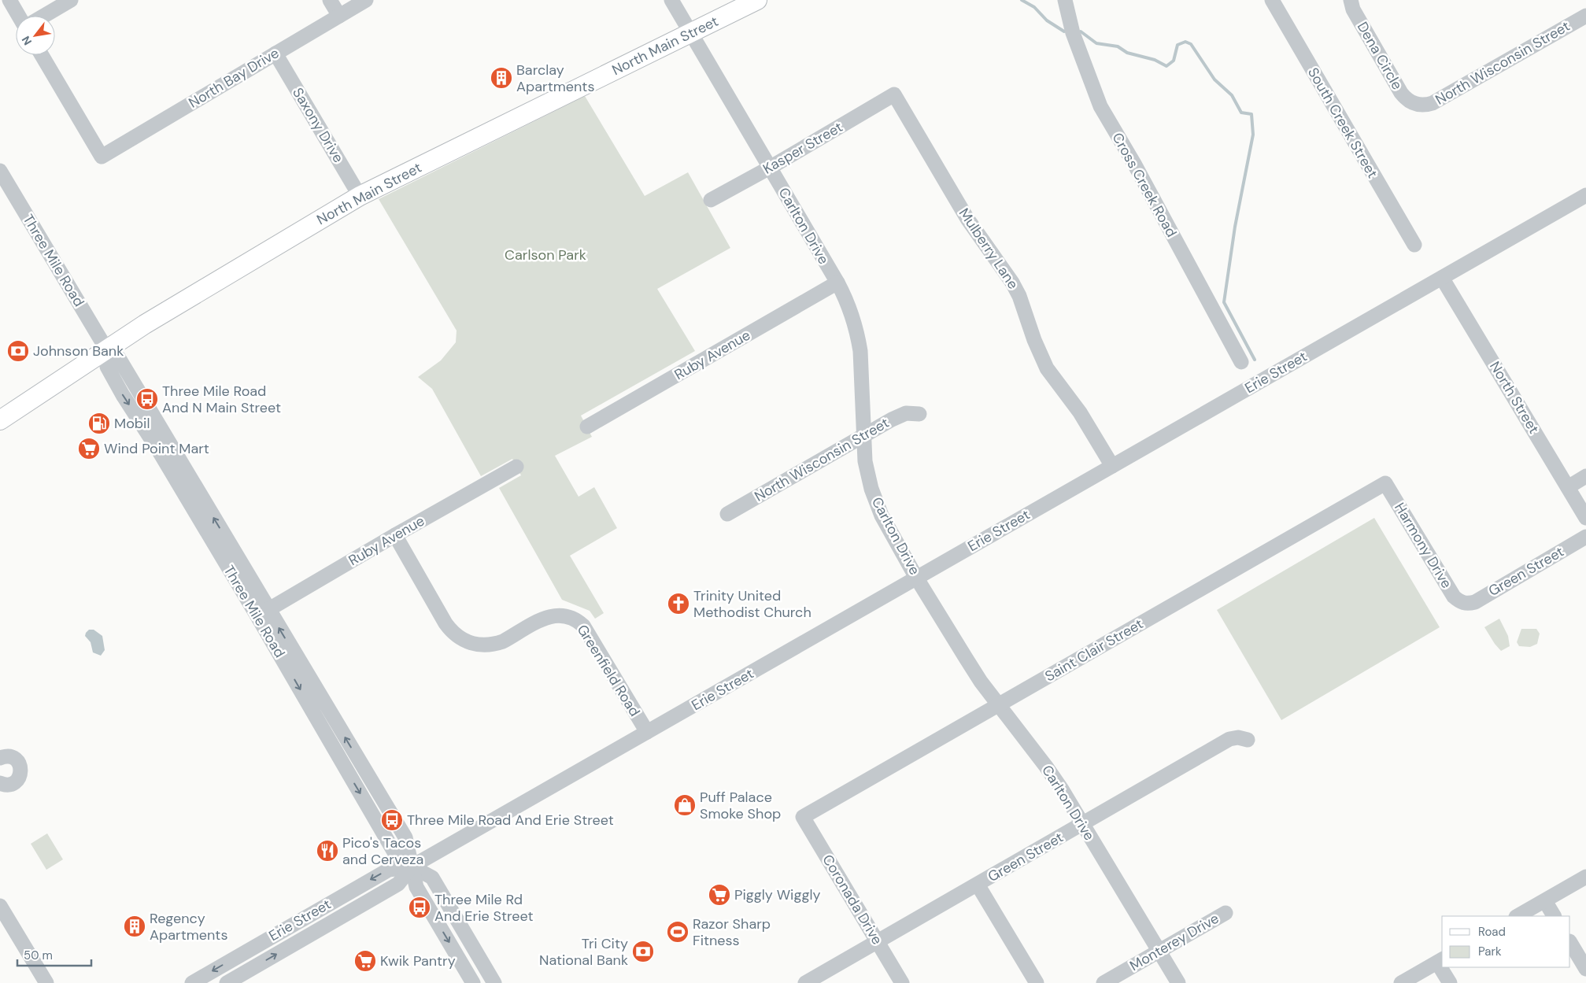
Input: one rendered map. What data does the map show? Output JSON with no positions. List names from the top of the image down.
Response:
{
  "streets": {
    "main road": ["North Main Street"],
    "street": [
      "Dena Circle",
      "North Wisconsin Street",
      "North Bay Drive",
      "South Creek Street",
      "Saxony Drive",
      "Kasper Street",
      "Cross Creek Road",
      "Carlton Drive",
      "Mulberry Lane",
      "Three Mile Road",
      "Ruby Avenue",
      "Erie Street",
      "North Street",
      "Harmony Drive",
      "Green Street",
      "Saint Clair Street",
      "Greenfield Road",
      "Coronada Drive",
      "Monterey Drive"
    ]
  },
  "crossings": [
    ["North Main Street", "Saxony Drive"],
    ["North Main Street", "Carlton Drive"],
    ["North Main Street", "Three Mile Road"],
    ["Dena Circle", "North Wisconsin Street"],
    ["North Wisconsin Street", "Carlton Drive"],
    ["North Bay Drive", "Saxony Drive"],
    ["Kasper Street", "Carlton Drive"],
    ["Kasper Street", "Mulberry Lane"],
    ["Carlton Drive", "Ruby Avenue"],
    ["Carlton Drive", "Erie Street"],
    ["Carlton Drive", "Green Street"],
    ["Carlton Drive", "Saint Clair Street"],
    ["Carlton Drive", "Monterey Drive"],
    ["Mulberry Lane", "Erie Street"],
    ["Three Mile Road", "Ruby Avenue"],
    ["Three Mile Road", "Erie Street"],
    ["Ruby Avenue", "Greenfield Road"],
    ["Erie Street", "North Street"],
    ["Erie Street", "Greenfield Road"],
    ["Harmony Drive", "Green Street"],
    ["Harmony Drive", "Saint Clair Street"],
    ["Green Street", "Coronada Drive"],
    ["Saint Clair Street", "Coronada Drive"]
  ],
  "parks": ["Carlson Park"],
  "places": {
    "building": ["Barclay Apartments", "Regency Apartments"],
    "bank": ["Johnson Bank", "Tri City National Bank"],
    "bus stop": ["Three Mile Road And N Main Street", "Three Mile Road And Erie Street", "Three Mile Rd And Erie Street"],
    "fuel station": ["Mobil"],
    "supermarket": ["Wind Point Mart", "Piggly Wiggly", "Kwik Pantry"],
    "church": ["Trinity United Methodist Church"],
    "shop": ["Puff Palace Smoke Shop"],
    "restaurant": ["Pico's Tacos and Cerveza"],
    "sports": ["Razor Sharp Fitness"]
  },
  "legend": ["Road", "Park"],
  "scale_bar": "50 m",
  "north": "bottom left"
}
